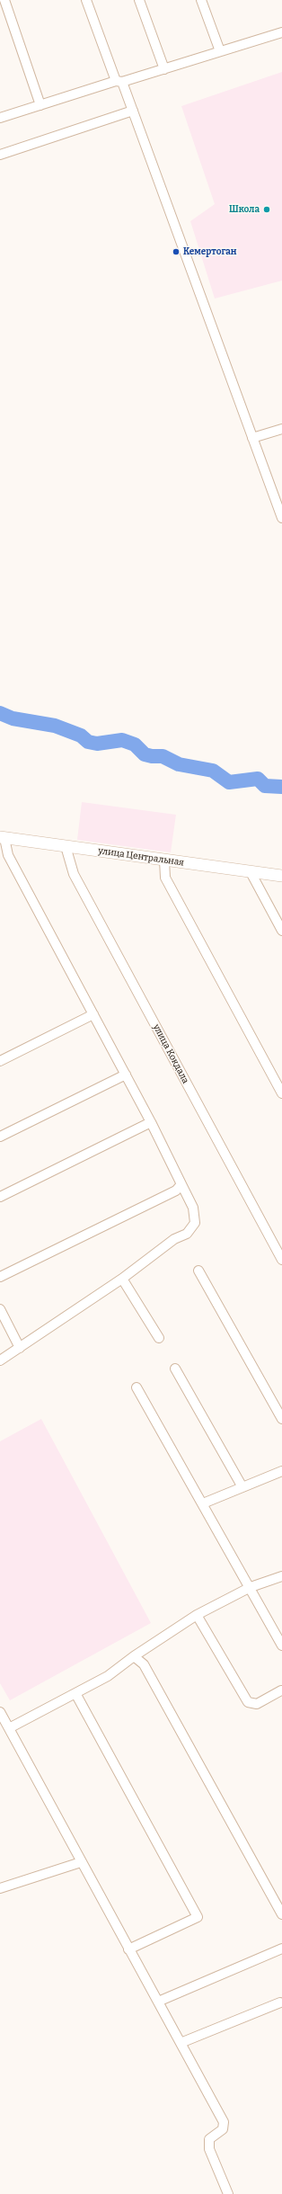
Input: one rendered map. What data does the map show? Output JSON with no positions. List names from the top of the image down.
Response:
{
  "streets": {
    "main road": ["улица Центральная"],
    "street": ["улица Кокдала"]
  },
  "crossings": [
    ["улица Центральная", "улица Кокдала"]
  ],
  "places": ["Школа", "Кемертоган"]
}
